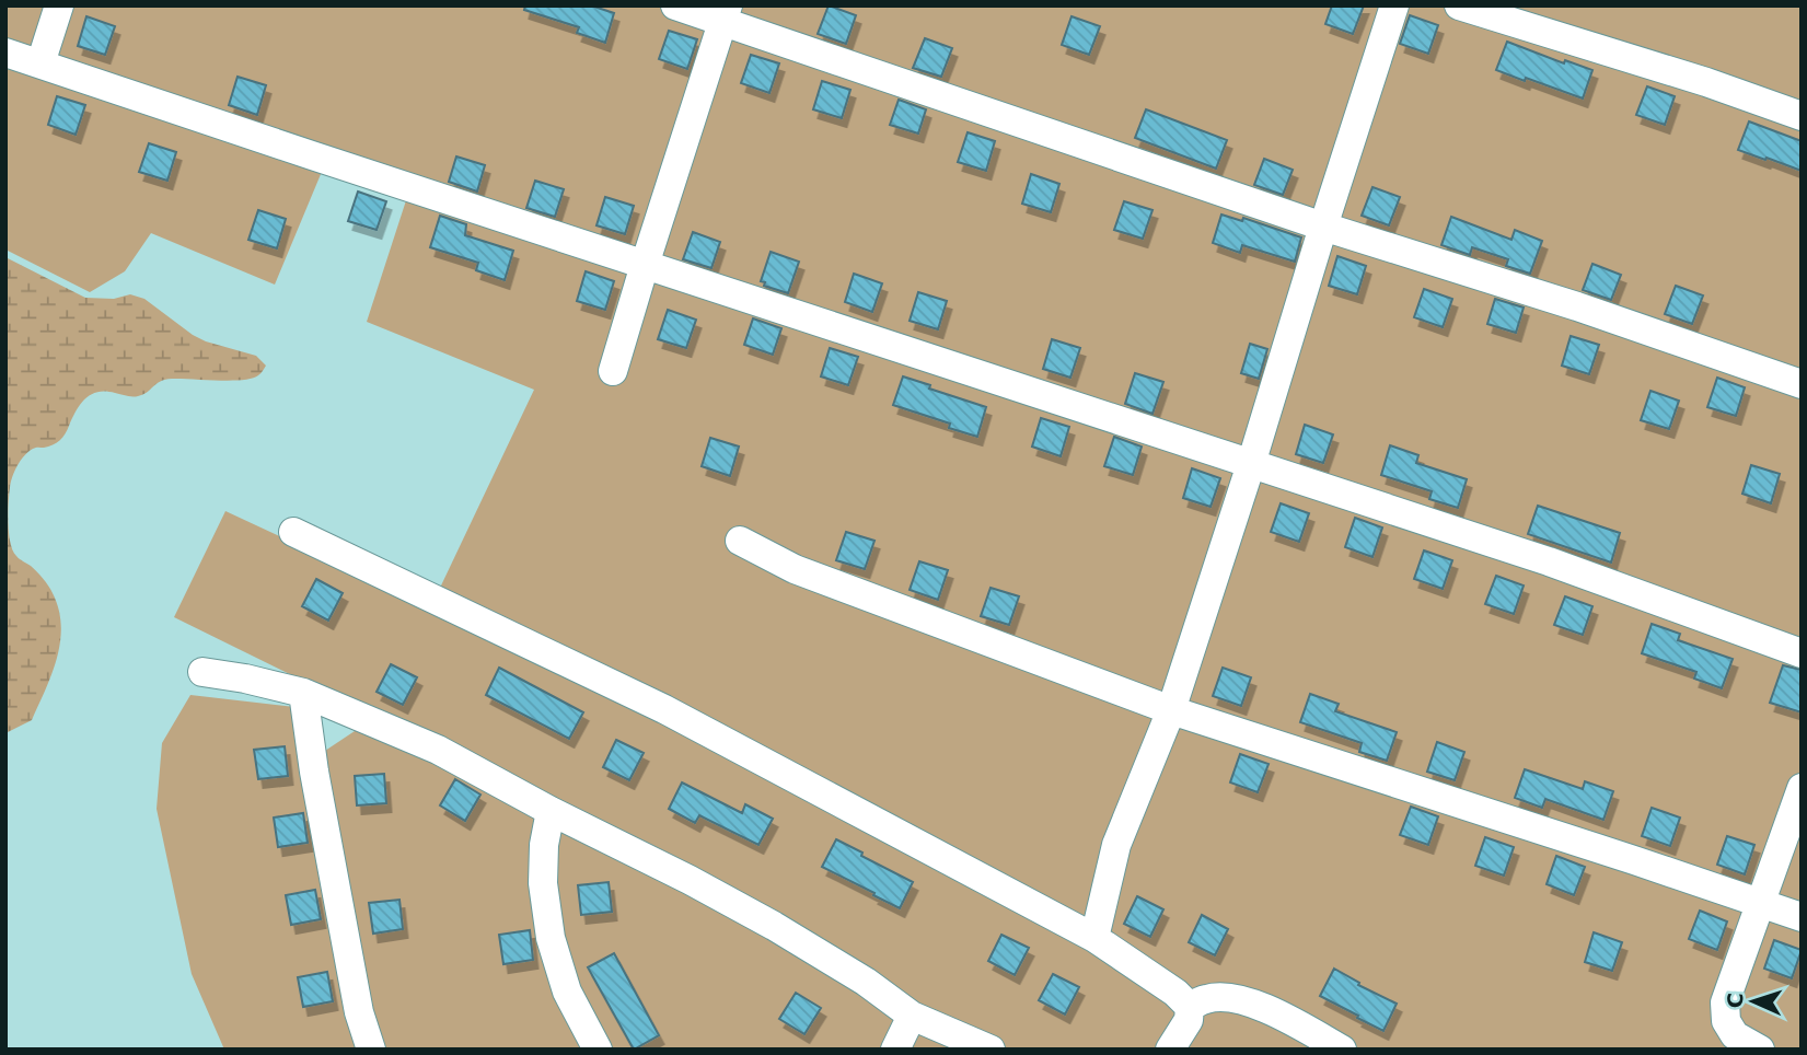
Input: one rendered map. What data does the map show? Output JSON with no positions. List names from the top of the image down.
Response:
{
  "north": "left"
}
